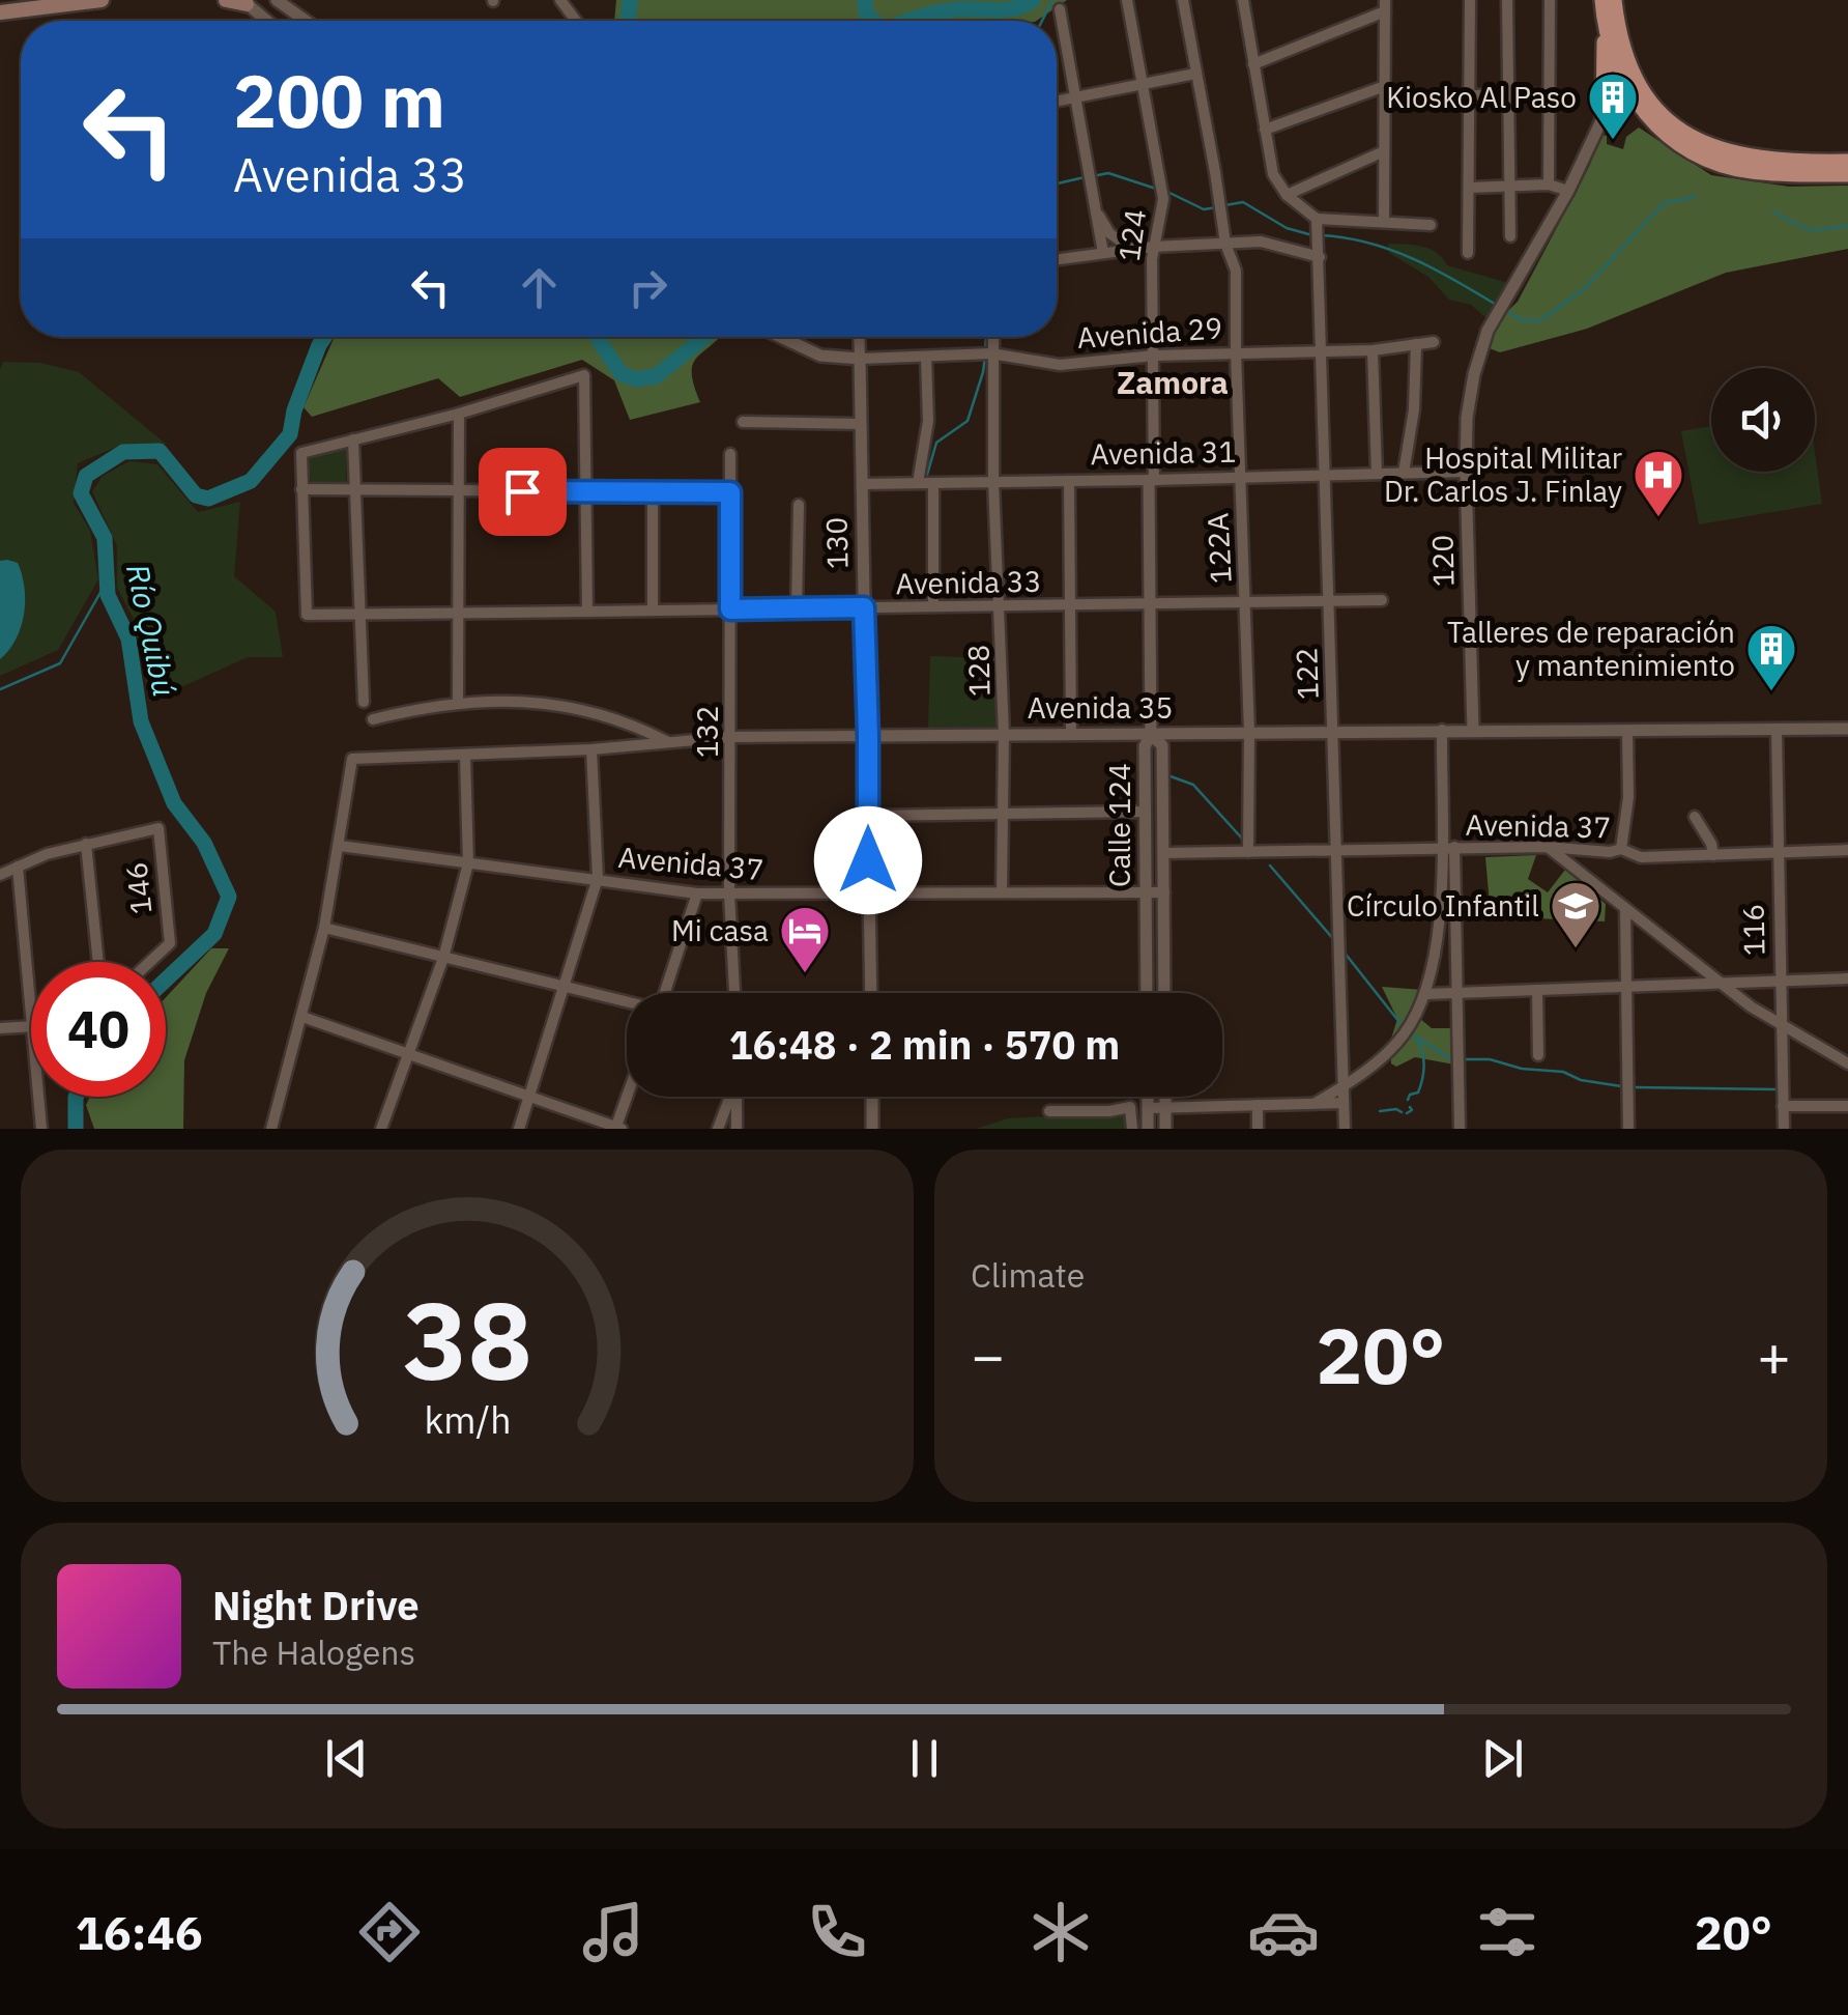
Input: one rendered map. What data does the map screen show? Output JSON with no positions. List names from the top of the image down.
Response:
{
  "streets": {
    "street": [
      "124",
      "Avenida 29",
      "Avenida 31",
      "130",
      "122A",
      "120",
      "Avenida 33",
      "128",
      "122",
      "Avenida 35",
      "132",
      "Calle 124",
      "Avenida 37",
      "146",
      "116"
    ]
  },
  "crossings": [
    ["124", "Avenida 29"],
    ["124", "Avenida 31"],
    ["124", "Avenida 33"],
    ["124", "Avenida 35"],
    ["124", "Calle 124"],
    ["Avenida 29", "130"],
    ["Avenida 29", "122A"],
    ["Avenida 29", "128"],
    ["Avenida 29", "122"],
    ["Avenida 31", "130"],
    ["Avenida 31", "122A"],
    ["Avenida 31", "120"],
    ["Avenida 31", "128"],
    ["Avenida 31", "122"],
    ["130", "Avenida 33"],
    ["130", "Avenida 35"],
    ["130", "Avenida 37"],
    ["122A", "Avenida 33"],
    ["122A", "Avenida 35"],
    ["122A", "Avenida 37"],
    ["120", "Avenida 35"],
    ["Avenida 33", "128"],
    ["Avenida 33", "122"],
    ["Avenida 33", "132"],
    ["128", "Avenida 35"],
    ["128", "Avenida 37"],
    ["122", "Avenida 35"],
    ["122", "Avenida 37"],
    ["Avenida 35", "132"],
    ["Avenida 35", "Calle 124"],
    ["Avenida 35", "Avenida 37"],
    ["Avenida 35", "116"],
    ["132", "Avenida 37"],
    ["Calle 124", "Avenida 37"],
    ["Avenida 37", "116"]
  ],
  "districts": ["Zamora"],
  "water": ["Río Quibú"],
  "places": {
    "building": ["Kiosko Al Paso", "Talleres de reparación y mantenimiento"],
    "hospital": ["Hospital Militar Dr. Carlos J. Finlay"],
    "school or university": ["Círculo Infantil"],
    "hotel": ["Mi casa"]
  },
  "page": {
    "turn": ["200 m", "Avenida 33"],
    "limit": "40",
    "trip": "16:48 · 2 min · 570 m",
    "tile": "Climate",
    "heat": ["−", "20°", "+"],
    "song": ["Night Drive", "The Halogens"],
    "tabs": ["16:46", "20°"],
    "gauge": ["38", "km/h"]
  }
}
